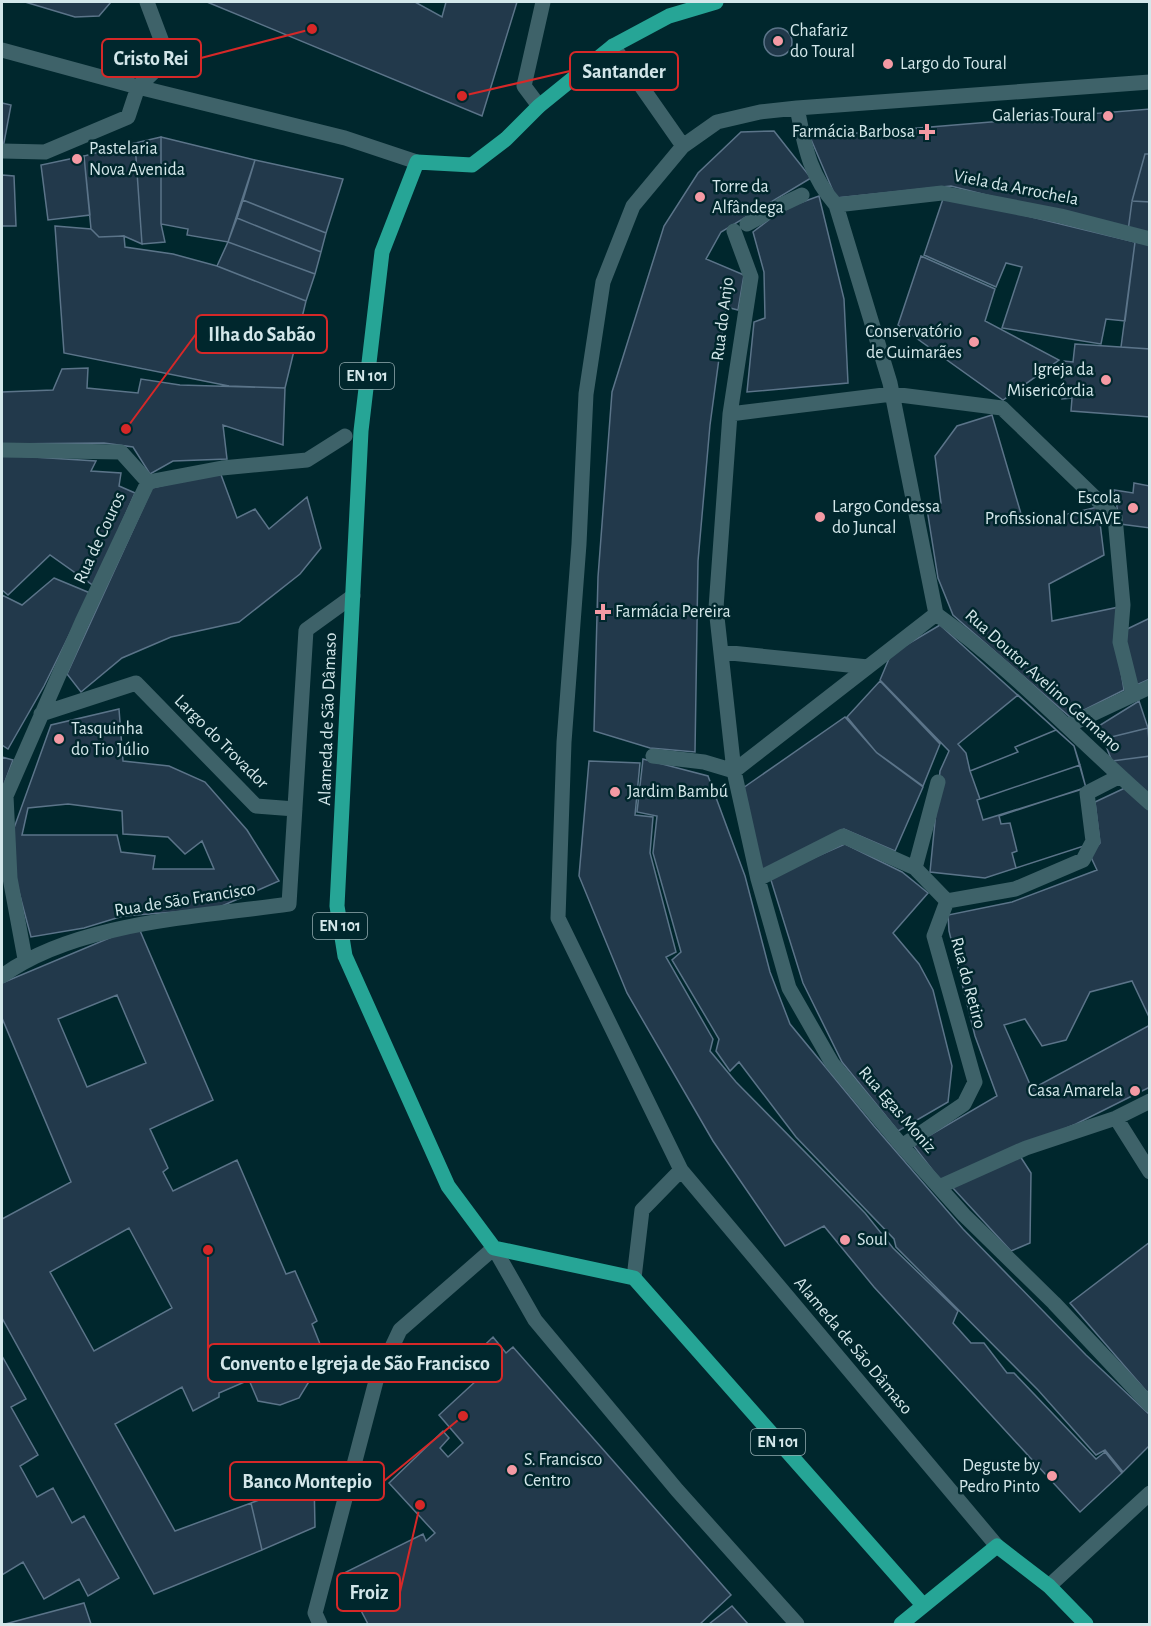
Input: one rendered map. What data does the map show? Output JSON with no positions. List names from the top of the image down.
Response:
{
  "streets": {
    "main road": ["EN 101", "Alameda de São Dâmaso"],
    "street": [
      "Viela da Arrochela",
      "Rua do Anjo",
      "Rua de Couros",
      "Rua Doutor Avelino Germano",
      "Largo do Trovador",
      "Rua de São Francisco",
      "Rua do Retiro",
      "Rua Egas Moniz"
    ]
  },
  "crossings": [
    ["Rua de Couros", "Largo do Trovador"],
    ["Alameda de São Dâmaso", "Largo do Trovador"],
    ["Largo do Trovador", "Rua de São Francisco"],
    ["Rua do Retiro", "Rua Egas Moniz"]
  ],
  "places": {
    "other": [
      "Cristo Rei",
      "Chafariz do Toural",
      "Largo do Toural",
      "Santander",
      "Galerias Toural",
      "Pastelaria Nova Avenida",
      "Torre da Alfândega",
      "Conservatório de Guimarães",
      "Igreja da Misericórdia",
      "Ilha do Sabão",
      "Escola Profissional CISAVE",
      "Largo Condessa do Juncal",
      "Tasquinha do Tio Júlio",
      "Jardim Bambú",
      "Casa Amarela",
      "Soul",
      "Convento e Igreja de São Francisco",
      "Banco Montepio",
      "S. Francisco Centro",
      "Deguste by Pedro Pinto",
      "Froiz"
    ],
    "health": ["Farmácia Barbosa", "Farmácia Pereira"]
  }
}
